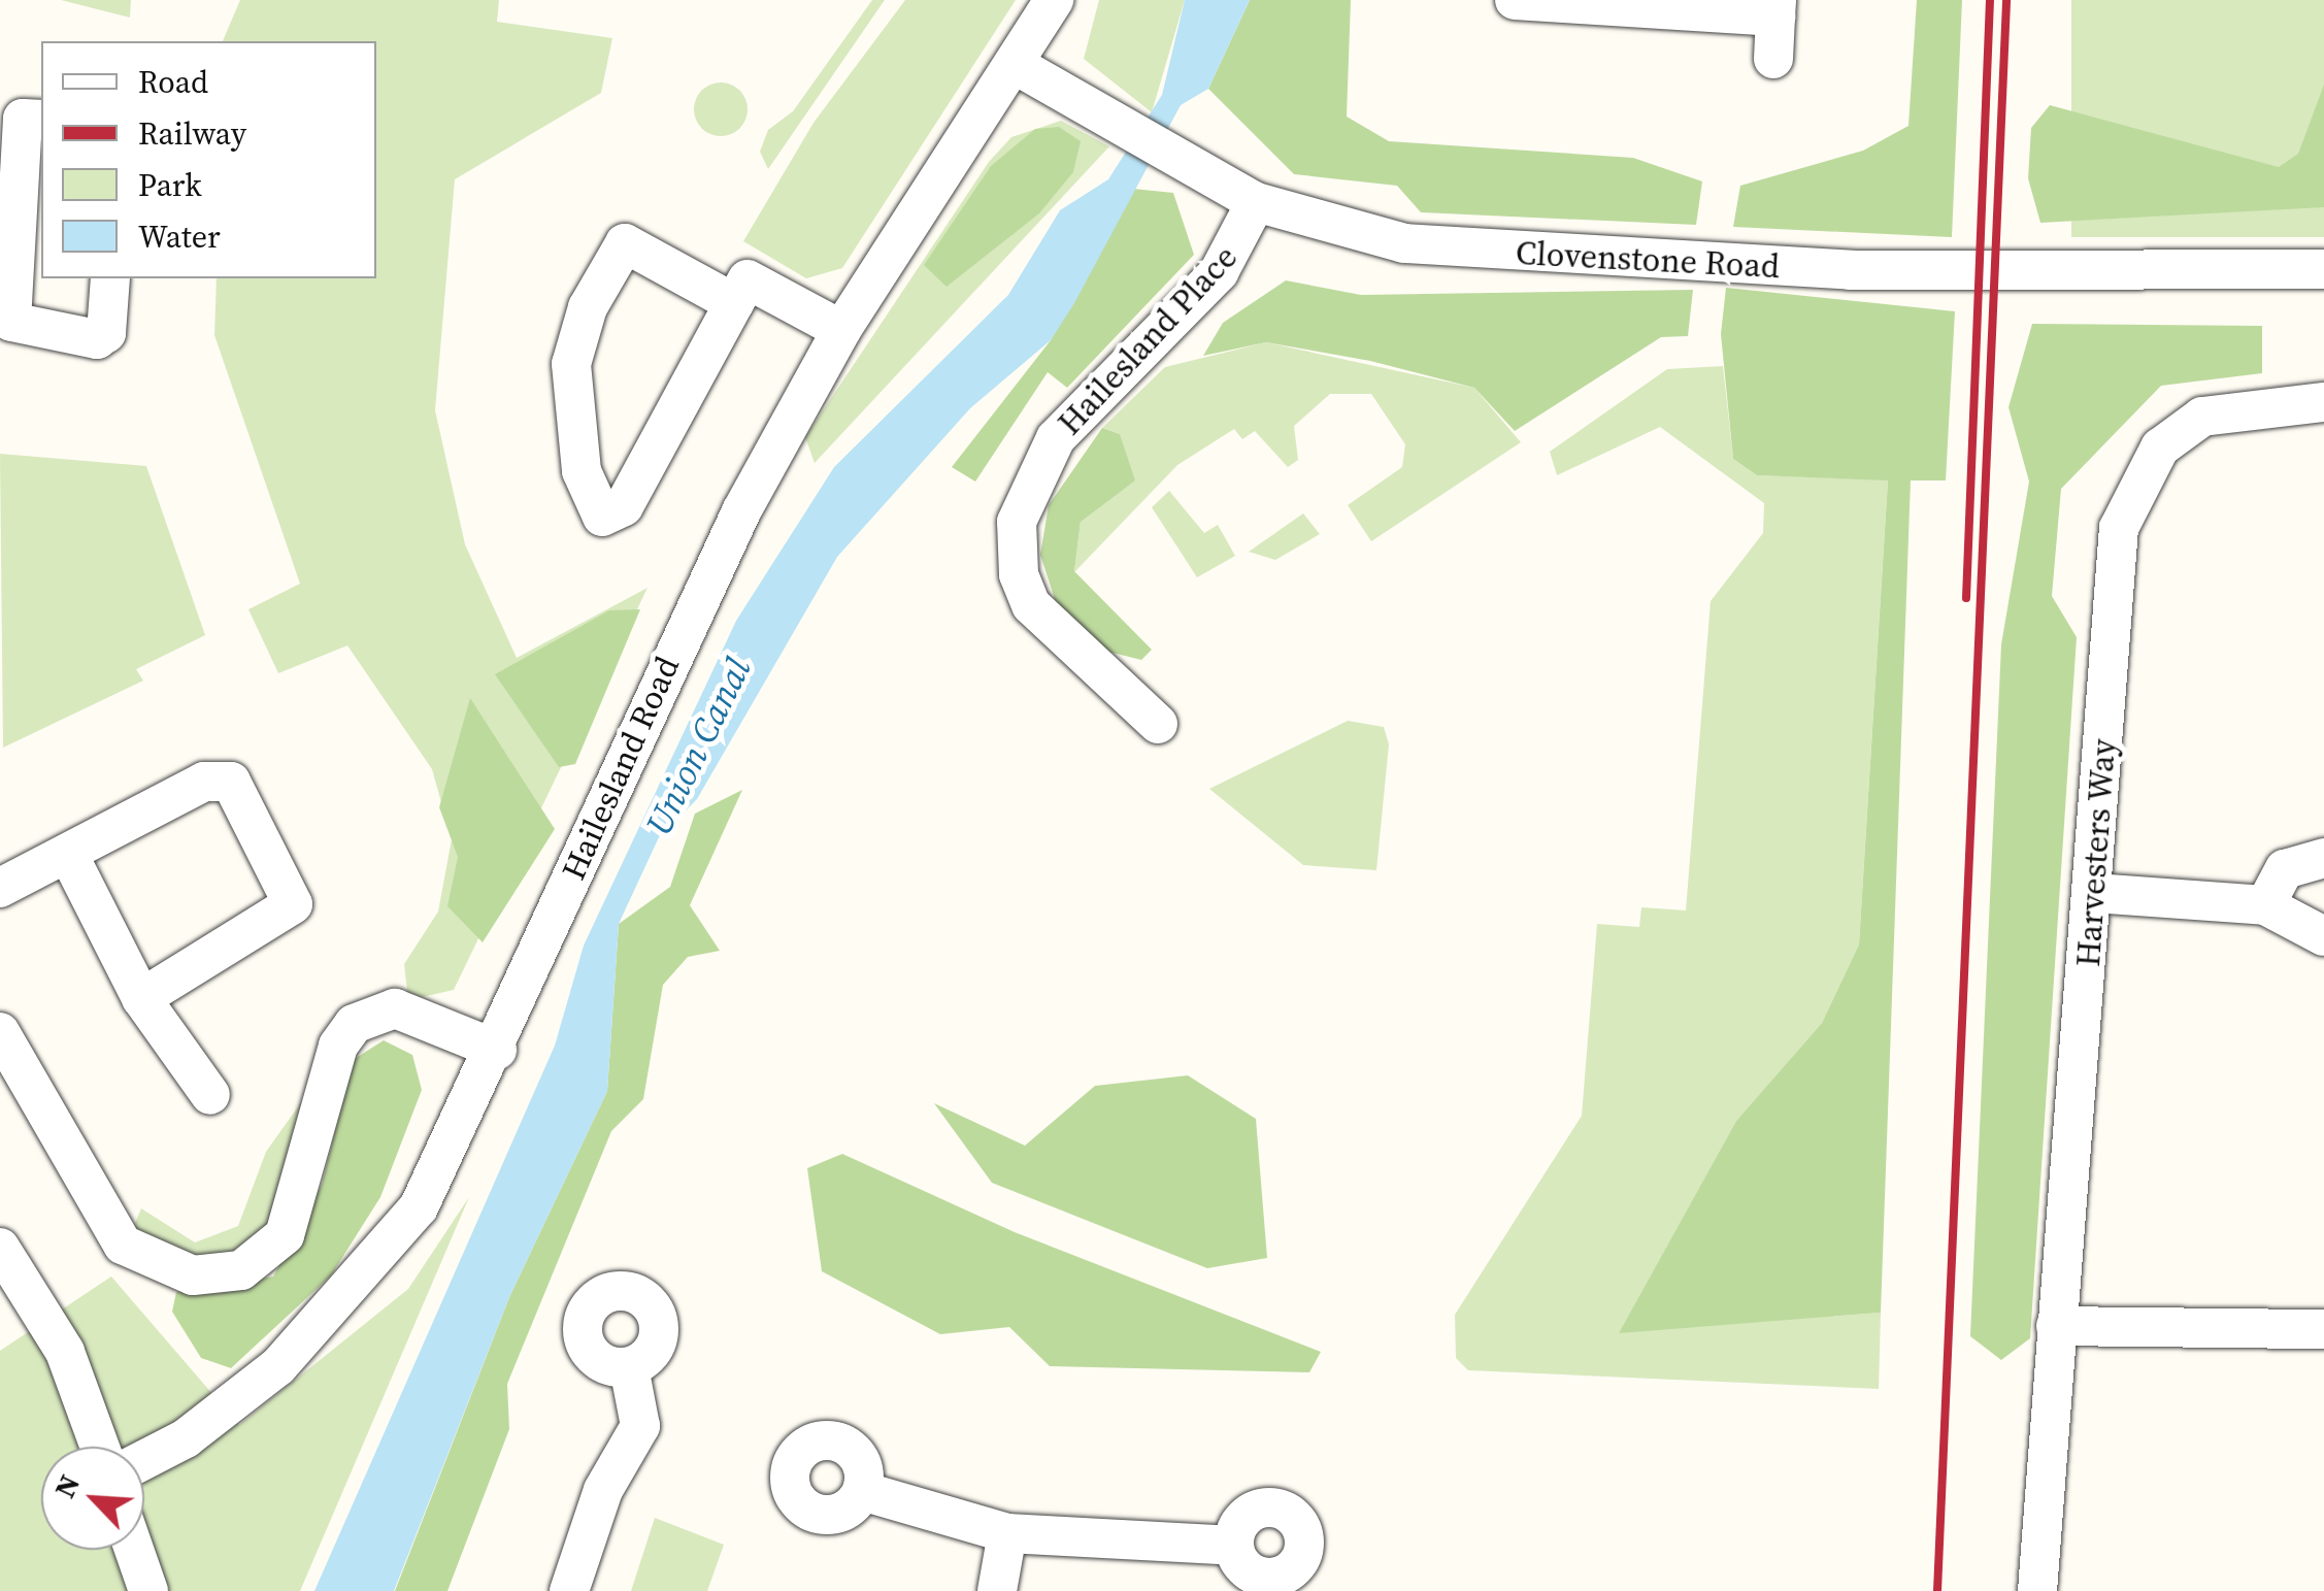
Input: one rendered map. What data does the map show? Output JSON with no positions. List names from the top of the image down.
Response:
{
  "streets": {
    "street": [
      "Clovenstone Road",
      "Hailesland Place",
      "Hailesland Road",
      "Harvesters Way"
    ]
  },
  "crossings": [
    ["Clovenstone Road", "Hailesland Place"],
    ["Clovenstone Road", "Hailesland Road"]
  ],
  "water": ["Union Canal"],
  "legend": [
    "Road",
    "Railway",
    "Park",
    "Water"
  ],
  "north": "top left"
}
